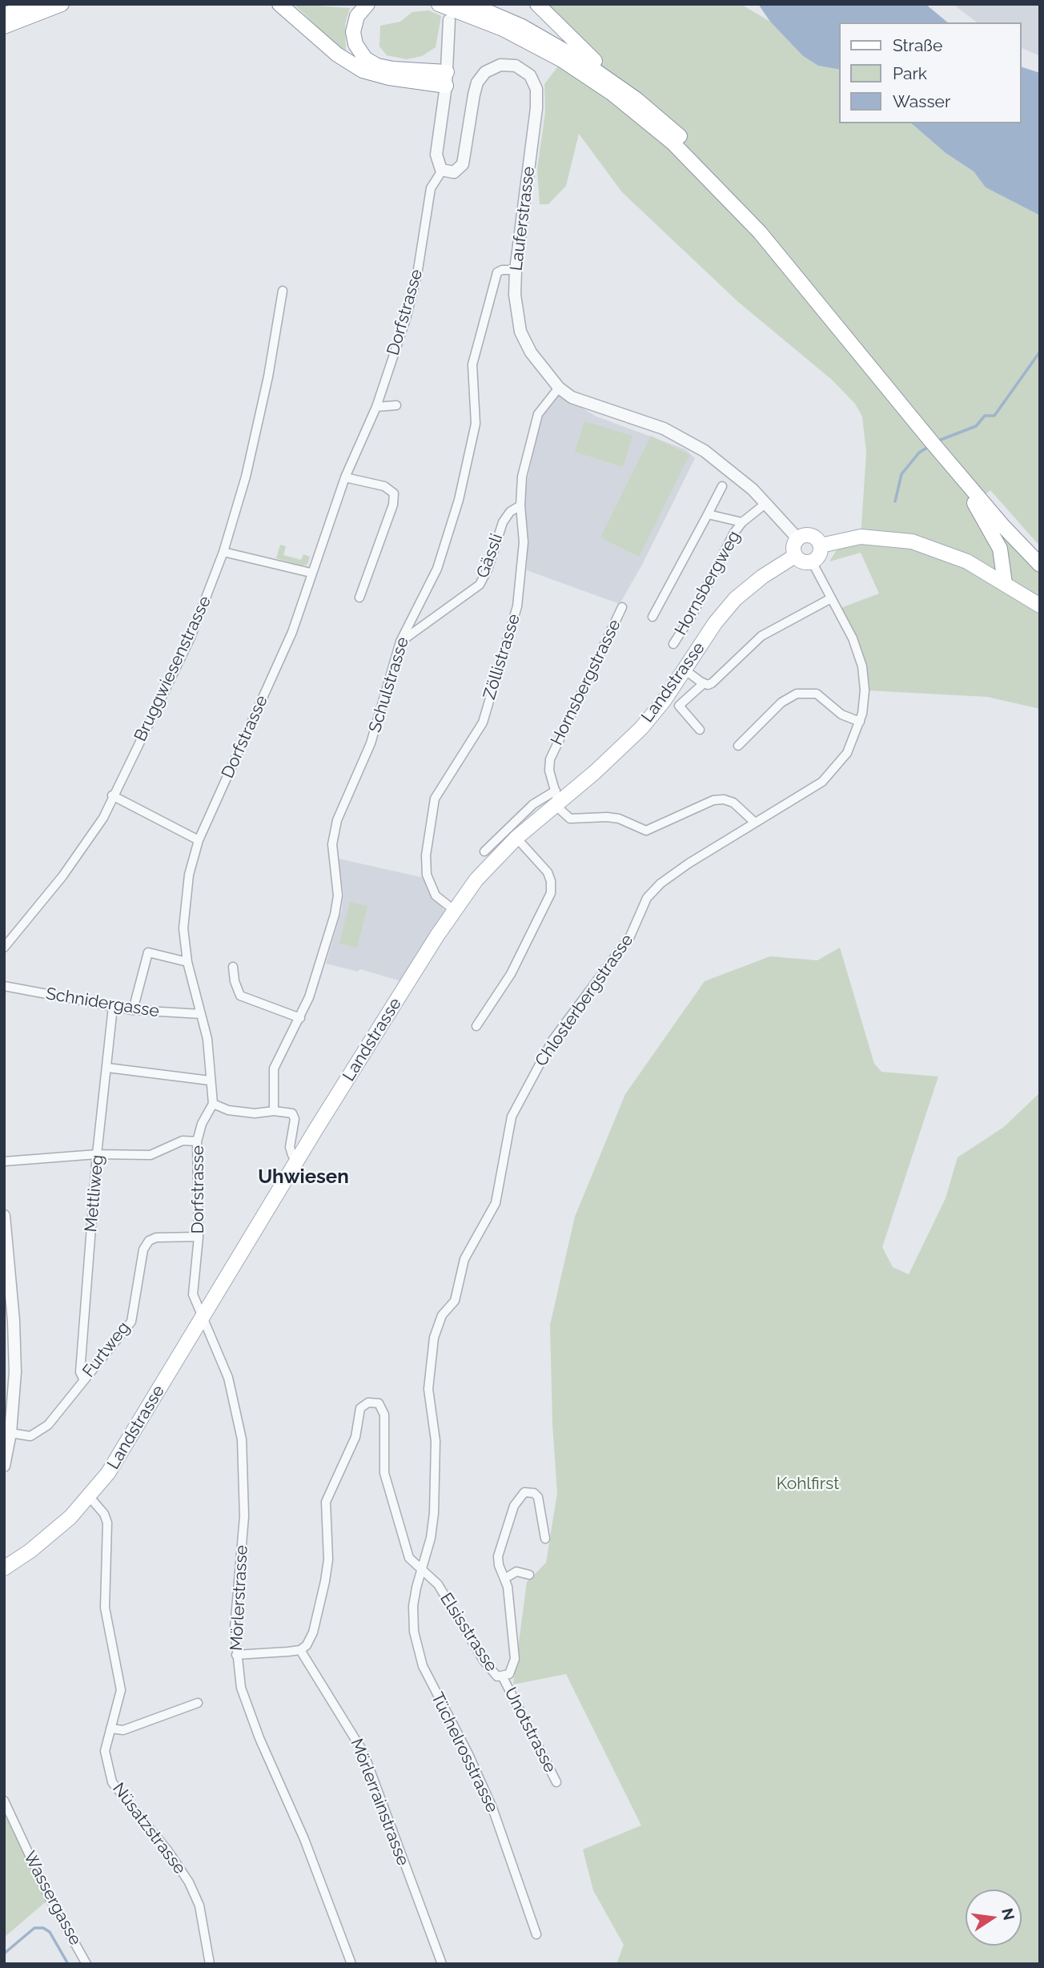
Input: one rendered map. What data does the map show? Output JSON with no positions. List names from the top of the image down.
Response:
{
  "streets": {
    "main road": ["Landstrasse"],
    "street": [
      "Lauferstrasse",
      "Dorfstrasse",
      "Gässli",
      "Hornsbergweg",
      "Zöllistrasse",
      "Bruggwiesenstrasse",
      "Hornsbergstrasse",
      "Schulstrasse",
      "Chlosterbergstrasse",
      "Schnidergasse",
      "Mettliweg",
      "Furtweg",
      "Mörlerstrasse",
      "Elsisstrasse",
      "Unotstrasse",
      "Tüchelrosstrasse",
      "Mörlerrainstrasse",
      "Nüsatzstrasse",
      "Wassergasse"
    ]
  },
  "crossings": [
    ["Lauferstrasse", "Dorfstrasse"],
    ["Lauferstrasse", "Hornsbergweg"],
    ["Lauferstrasse", "Zöllistrasse"],
    ["Lauferstrasse", "Landstrasse"],
    ["Lauferstrasse", "Schulstrasse"],
    ["Lauferstrasse", "Chlosterbergstrasse"],
    ["Dorfstrasse", "Landstrasse"],
    ["Dorfstrasse", "Schnidergasse"],
    ["Dorfstrasse", "Furtweg"],
    ["Dorfstrasse", "Mörlerstrasse"],
    ["Gässli", "Zöllistrasse"],
    ["Gässli", "Schulstrasse"],
    ["Zöllistrasse", "Landstrasse"],
    ["Hornsbergstrasse", "Landstrasse"],
    ["Landstrasse", "Chlosterbergstrasse"],
    ["Landstrasse", "Mörlerstrasse"],
    ["Landstrasse", "Nüsatzstrasse"],
    ["Chlosterbergstrasse", "Elsisstrasse"],
    ["Chlosterbergstrasse", "Tüchelrosstrasse"],
    ["Schnidergasse", "Mettliweg"],
    ["Mettliweg", "Furtweg"],
    ["Elsisstrasse", "Unotstrasse"],
    ["Elsisstrasse", "Tüchelrosstrasse"],
    ["Elsisstrasse", "Mörlerrainstrasse"]
  ],
  "districts": ["Uhwiesen"],
  "parks": ["Kohlfirst"],
  "legend": ["Straße", "Park", "Wasser"],
  "north": "right"
}
